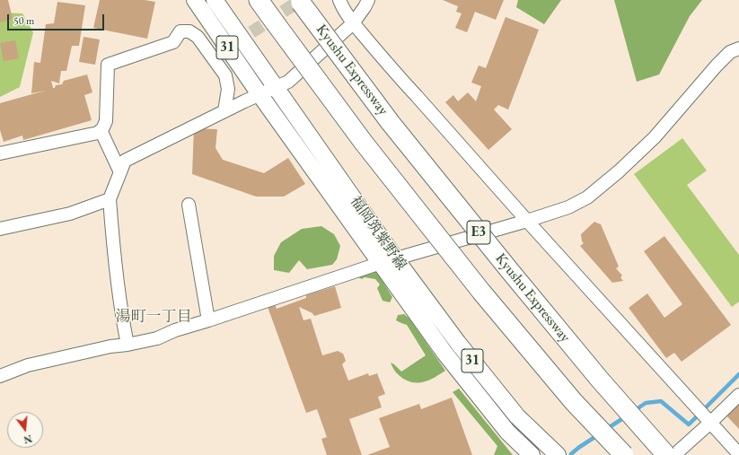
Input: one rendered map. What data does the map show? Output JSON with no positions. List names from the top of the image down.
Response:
{
  "streets": {
    "highway": ["Kyushu Expressway", "E3"],
    "main road": ["31", "福岡筑紫野線"]
  },
  "districts": ["湯町一丁目"],
  "scale_bar": "50 m",
  "north": "bottom"
}
